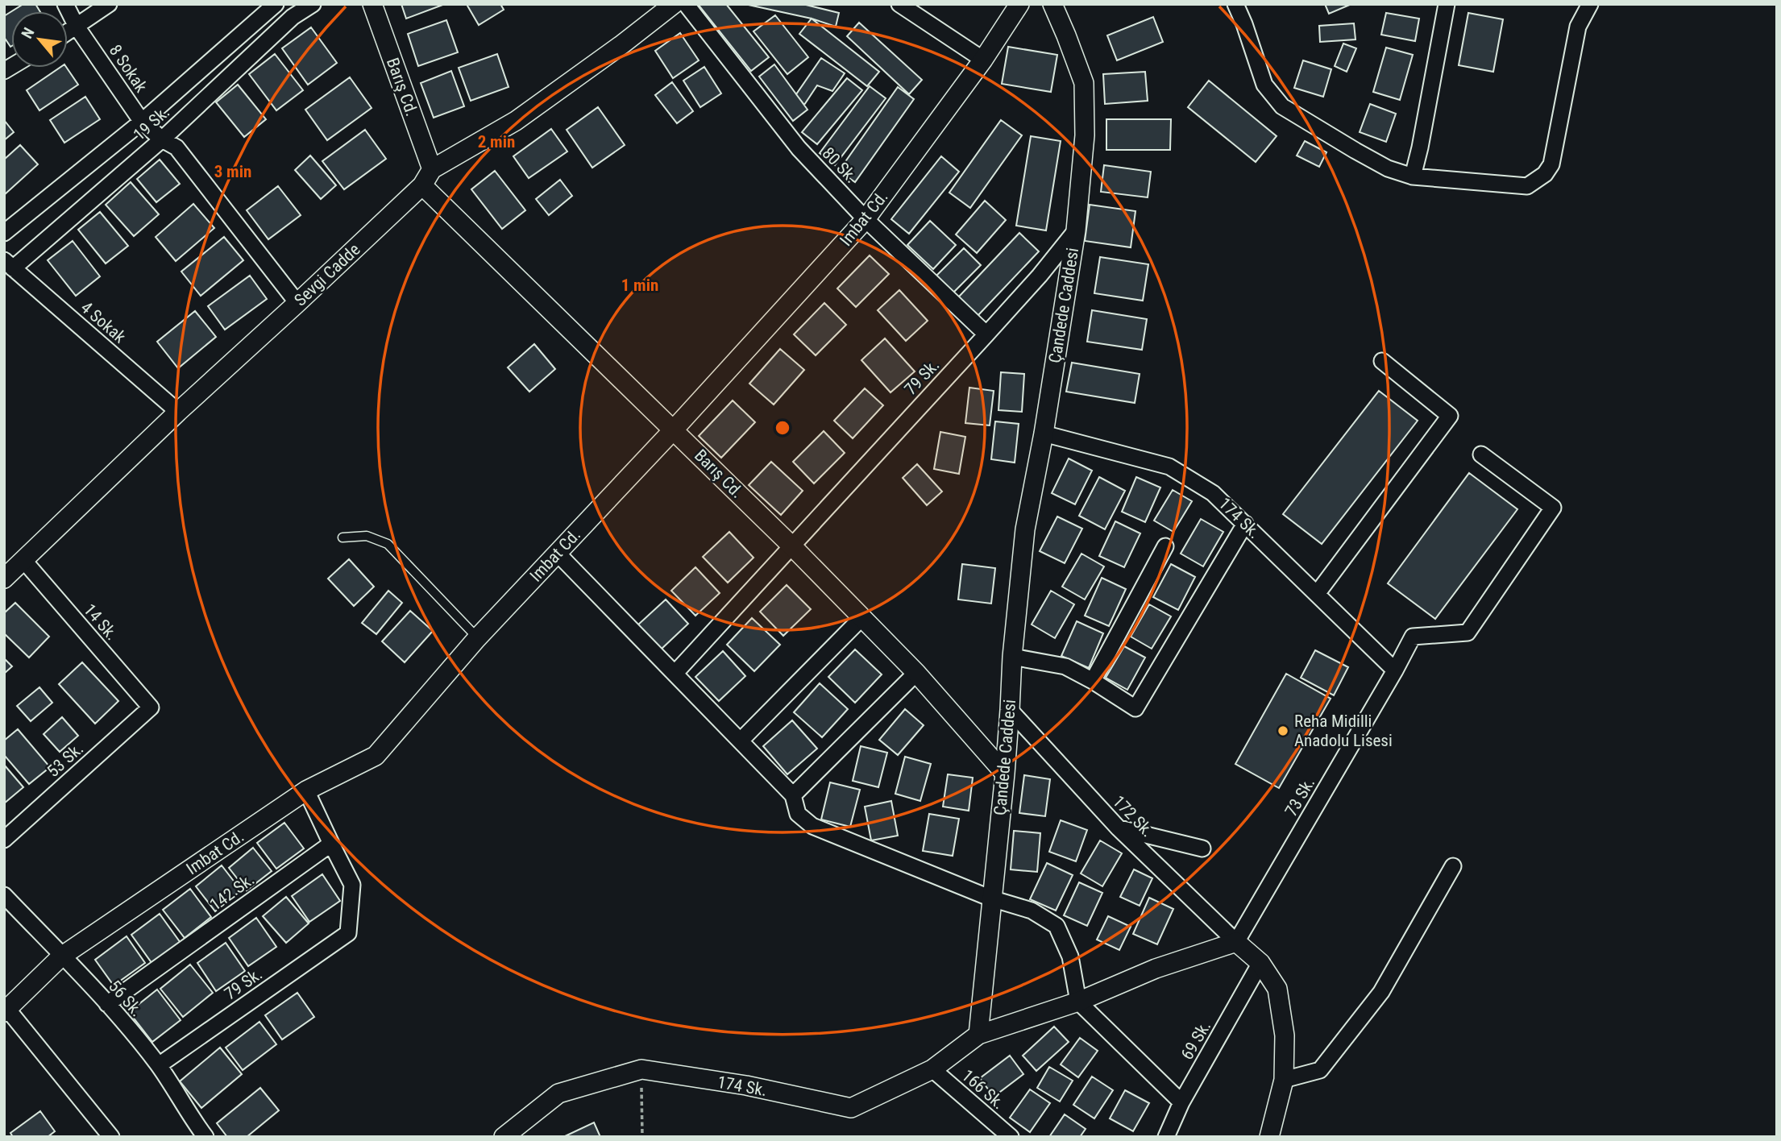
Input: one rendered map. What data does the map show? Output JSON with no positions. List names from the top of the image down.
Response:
{
  "streets": {
    "street": [
      "8 Sokak",
      "Barış Cd.",
      "19 Sk.",
      "80 Sk.",
      "Imbat Cd.",
      "Sevgi Cadde",
      "Çandede Caddesi",
      "4 Sokak",
      "79 Sk.",
      "174 Sk.",
      "14 Sk.",
      "53 Sk.",
      "73 Sk.",
      "172 Sk.",
      "142 Sk.",
      "56 Sk.",
      "69 Sk.",
      "166 Sk."
    ]
  },
  "crossings": [
    ["8 Sokak", "19 Sk."],
    ["8 Sokak", "Sevgi Cadde"],
    ["Barış Cd.", "Imbat Cd."],
    ["Barış Cd.", "Sevgi Cadde"],
    ["Barış Cd.", "Çandede Caddesi"],
    ["Barış Cd.", "79 Sk."],
    ["19 Sk.", "4 Sokak"],
    ["80 Sk.", "Imbat Cd."],
    ["80 Sk.", "79 Sk."],
    ["Imbat Cd.", "56 Sk."],
    ["Sevgi Cadde", "4 Sokak"],
    ["Sevgi Cadde", "14 Sk."],
    ["Çandede Caddesi", "79 Sk."],
    ["Çandede Caddesi", "174 Sk."],
    ["Çandede Caddesi", "172 Sk."],
    ["79 Sk.", "142 Sk."],
    ["79 Sk.", "56 Sk."],
    ["174 Sk.", "73 Sk."],
    ["174 Sk.", "166 Sk."],
    ["14 Sk.", "53 Sk."],
    ["73 Sk.", "172 Sk."],
    ["142 Sk.", "56 Sk."]
  ],
  "places": ["Reha Midilli Anadolu Lisesi"],
  "north": "top left",
  "rings": ["2 min", "3 min", "1 min"]
}
